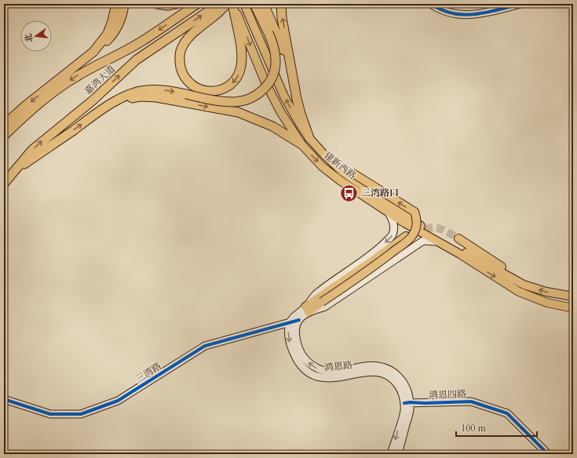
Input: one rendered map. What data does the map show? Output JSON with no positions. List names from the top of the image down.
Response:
{
  "streets": {
    "highway": ["嘉鸿大道"],
    "main road": [
      "建新西路",
      "鸿恩路",
      "三湾路",
      "鸿恩四路"
    ]
  },
  "crossings": [
    ["嘉鸿大道", "建新西路"],
    ["鸿恩路", "三湾路"],
    ["鸿恩路", "鸿恩四路"]
  ],
  "places": {
    "bus stop": ["三湾路口"]
  },
  "scale_bar": "100 m",
  "north": "left"
}
